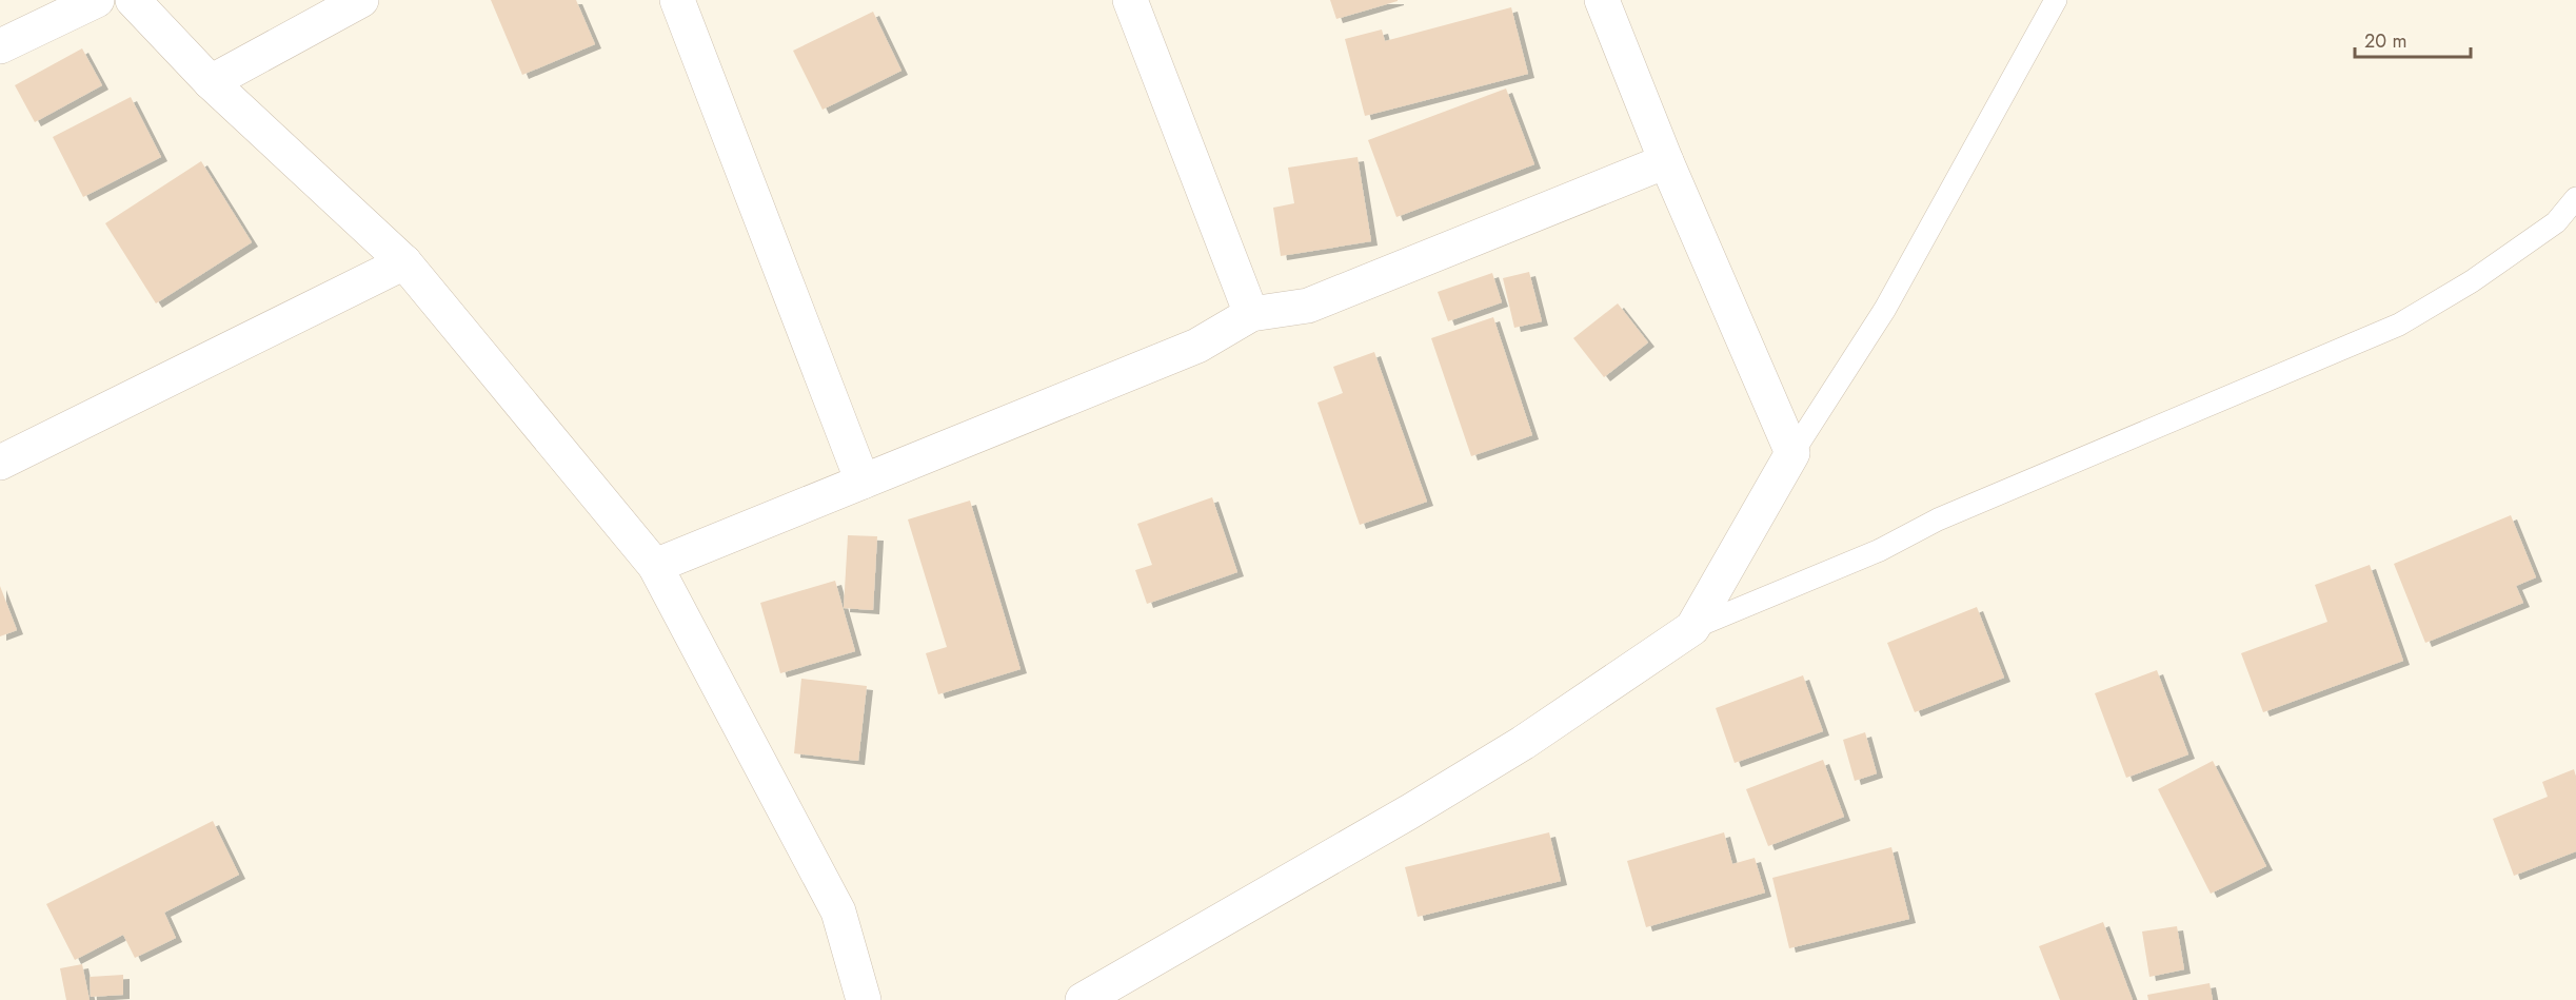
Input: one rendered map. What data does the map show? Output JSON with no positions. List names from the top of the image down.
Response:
{
  "scale_bar": "20 m"
}
